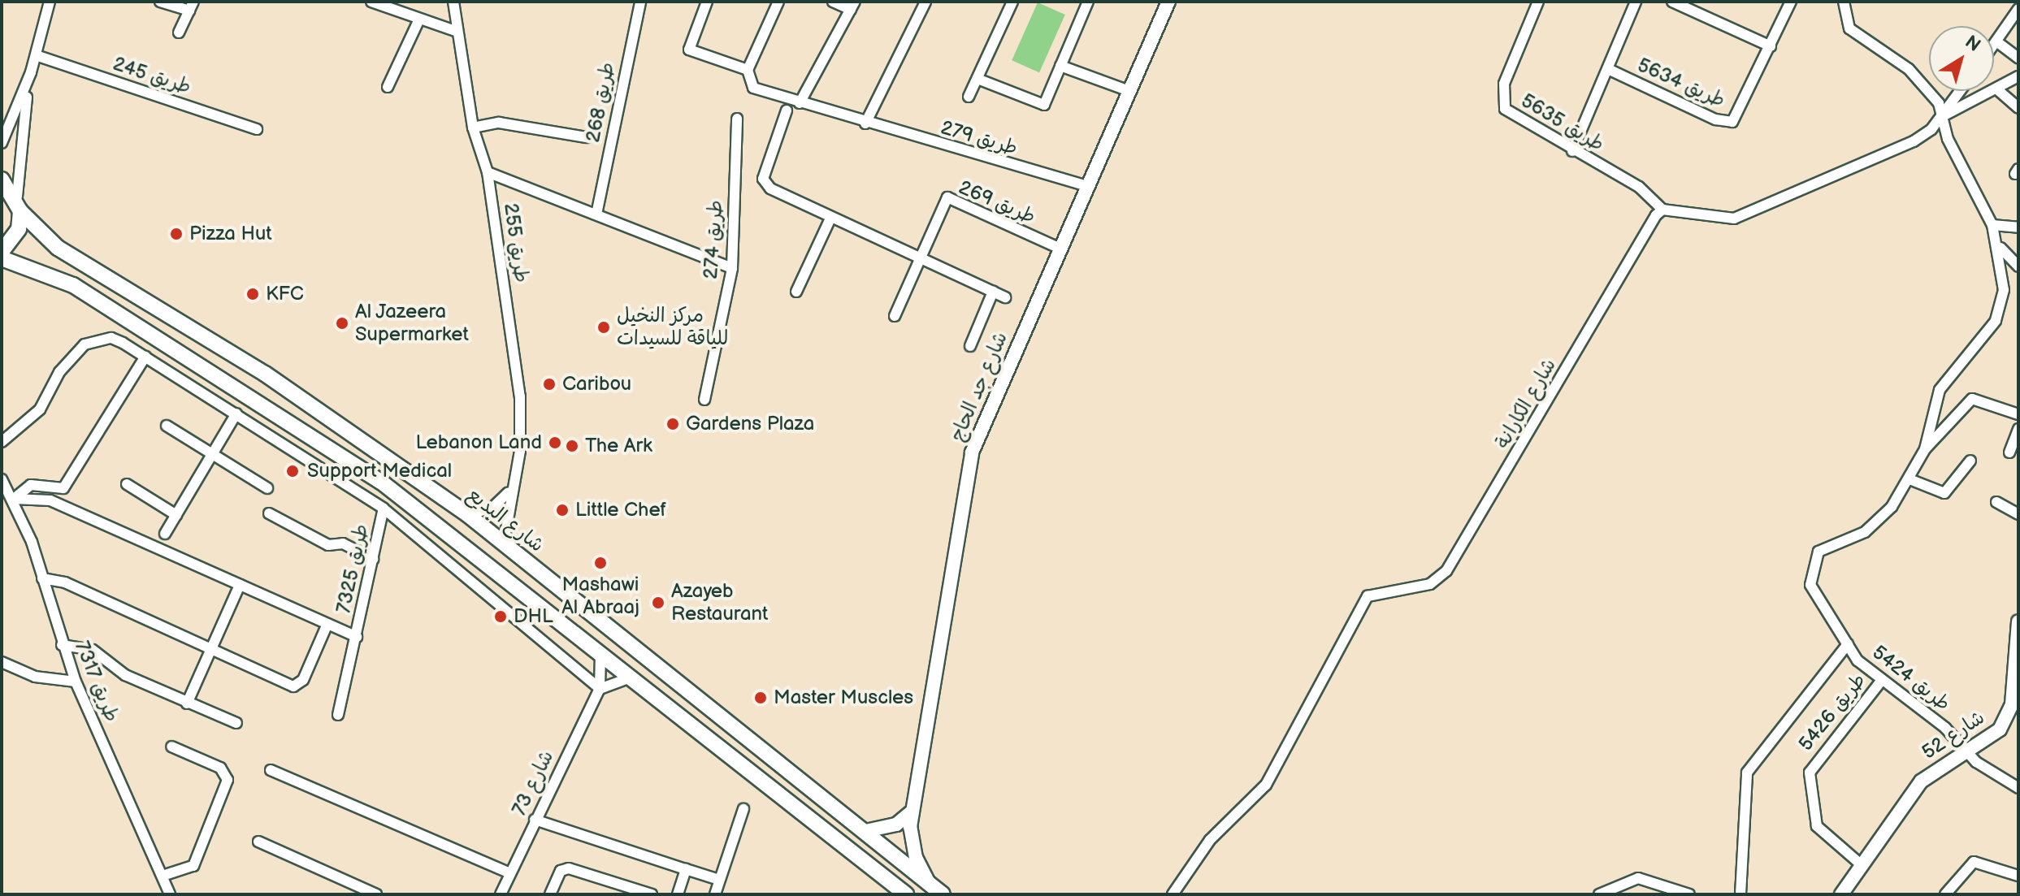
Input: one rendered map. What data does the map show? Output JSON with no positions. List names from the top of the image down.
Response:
{
  "streets": {
    "main road": ["شارع البديع"],
    "street": [
      "طريق 245",
      "طريق 5634",
      "طريق 268",
      "طريق 5635",
      "طريق 279",
      "طريق 269",
      "طريق 274",
      "طريق 255",
      "شارع جد الحاج",
      "شارع الكارانة",
      "طريق 7325",
      "طريق 5424",
      "طريق 7317",
      "طريق 5426",
      "شارع 52",
      "شارع 73"
    ]
  },
  "crossings": [
    ["طريق 5634", "طريق 5635"],
    ["طريق 5635", "شارع الكارانة"],
    ["طريق 279", "شارع جد الحاج"],
    ["طريق 269", "شارع جد الحاج"],
    ["طريق 255", "شارع البديع"],
    ["شارع جد الحاج", "شارع البديع"],
    ["طريق 5424", "طريق 5426"],
    ["طريق 5424", "شارع 52"],
    ["طريق 5426", "شارع 52"]
  ],
  "places": [
    "Pizza Hut",
    "KFC",
    "Al Jazeera Supermarket",
    "مركز النخيل للياقة للسيدات",
    "Caribou",
    "Gardens Plaza",
    "Lebanon Land",
    "The Ark",
    "Support Medical",
    "Little Chef",
    "Mashawi Al Abraaj",
    "Azayeb Restaurant",
    "DHL",
    "Master Muscles"
  ],
  "north": "top right"
}
